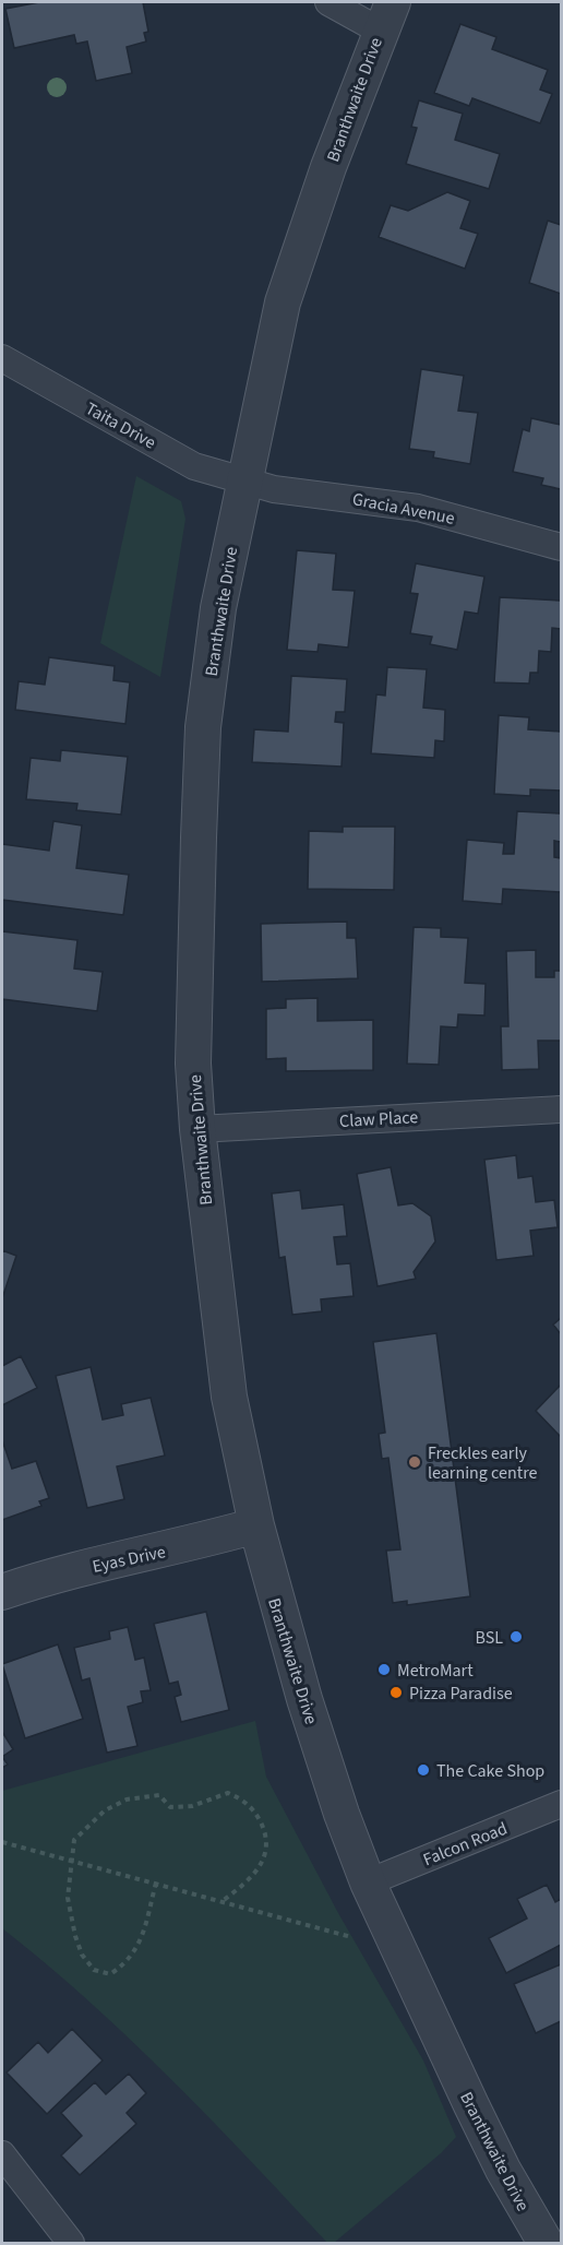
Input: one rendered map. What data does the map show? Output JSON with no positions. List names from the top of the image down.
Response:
{
  "streets": {
    "street": [
      "Branthwaite Drive",
      "Taita Drive",
      "Gracia Avenue",
      "Claw Place",
      "Eyas Drive",
      "Falcon Road"
    ]
  },
  "crossings": [
    ["Branthwaite Drive", "Taita Drive"],
    ["Branthwaite Drive", "Gracia Avenue"],
    ["Branthwaite Drive", "Claw Place"],
    ["Branthwaite Drive", "Eyas Drive"],
    ["Branthwaite Drive", "Falcon Road"],
    ["Taita Drive", "Gracia Avenue"]
  ],
  "places": [
    "Freckles early learning centre",
    "BSL",
    "MetroMart",
    "Pizza Paradise",
    "The Cake Shop"
  ]
}
